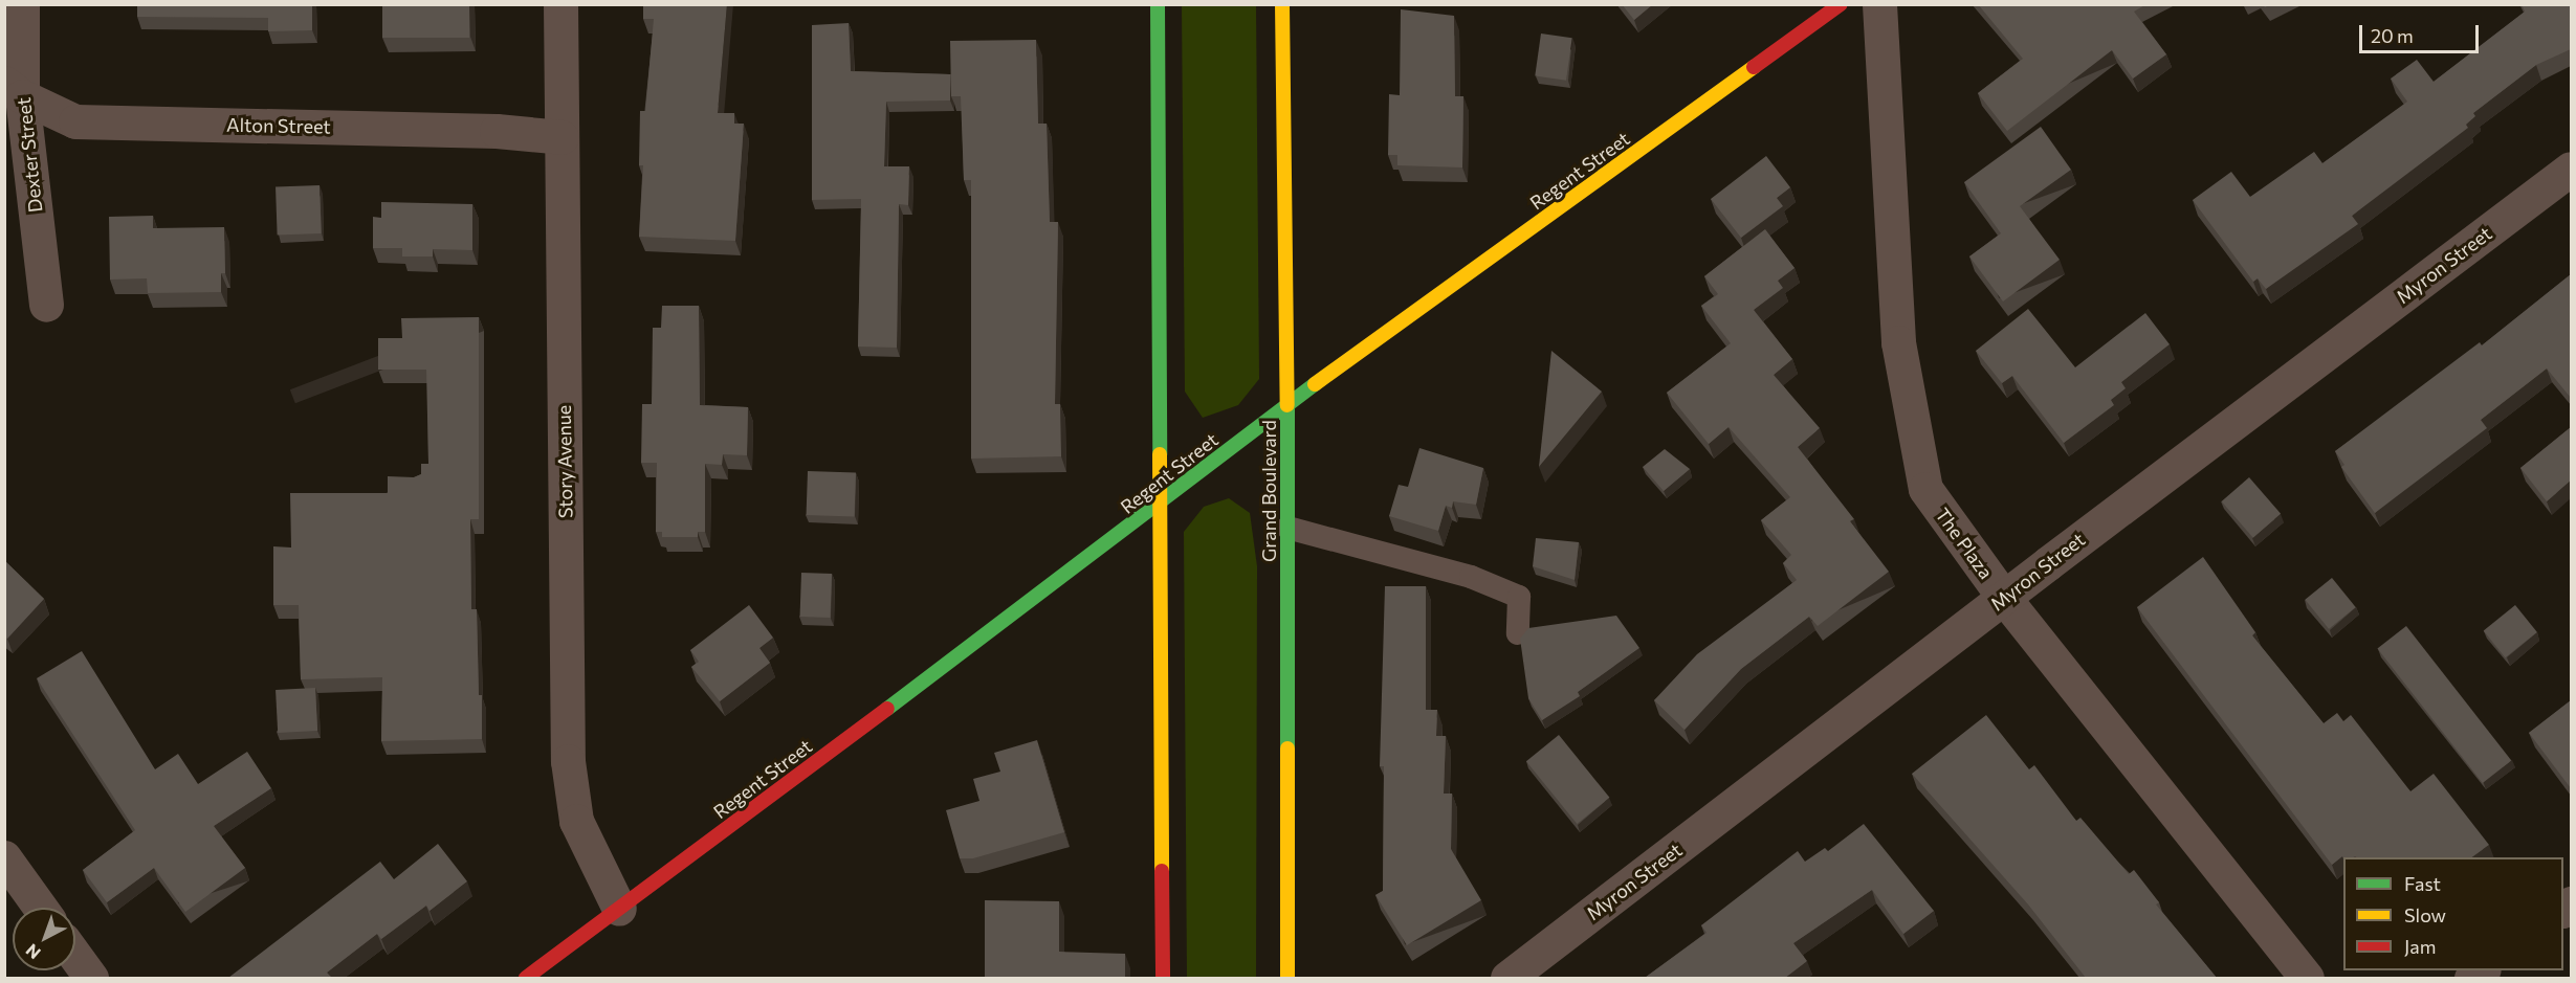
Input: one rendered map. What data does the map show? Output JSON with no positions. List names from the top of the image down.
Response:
{
  "streets": {
    "street": [
      "Alton Street",
      "Dexter Street",
      "Regent Street",
      "Myron Street",
      "Story Avenue",
      "Grand Boulevard",
      "The Plaza"
    ]
  },
  "crossings": [
    ["Alton Street", "Dexter Street"],
    ["Alton Street", "Story Avenue"],
    ["Regent Street", "Story Avenue"],
    ["Regent Street", "Grand Boulevard"],
    ["Myron Street", "The Plaza"]
  ],
  "legend": ["Fast", "Slow", "Jam"],
  "scale_bar": "20 m",
  "north": "bottom left"
}
